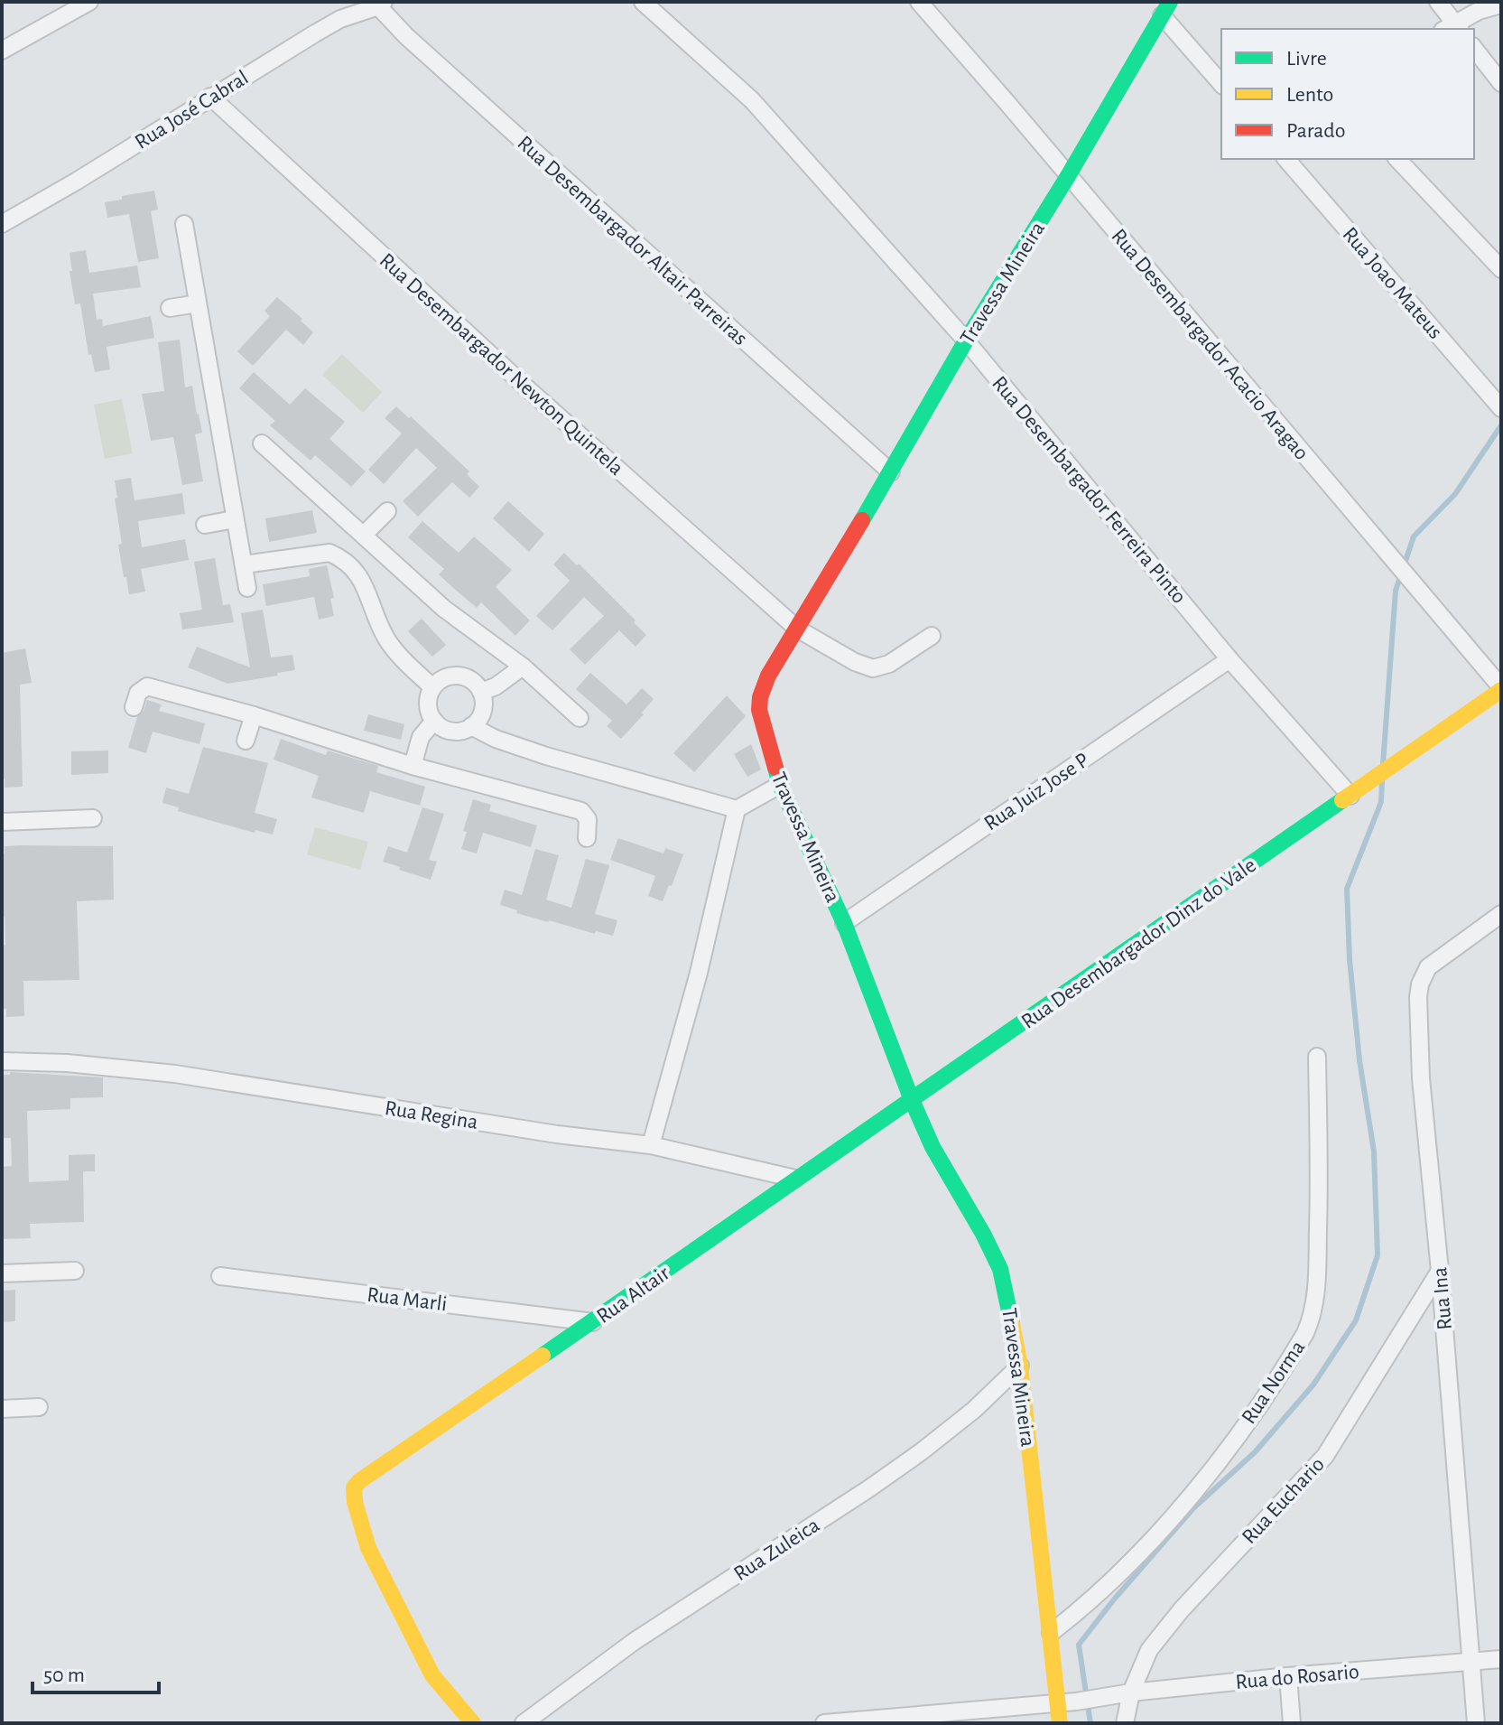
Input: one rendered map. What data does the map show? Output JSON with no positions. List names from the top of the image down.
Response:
{
  "streets": {
    "street": [
      "Rua José Cabral",
      "Rua Desembargador Altair Parreiras",
      "Travessa Mineira",
      "Rua Joao Mateus",
      "Rua Desembargador Acacio Aragao",
      "Rua Desembargador Newton Quintela",
      "Rua Desembargador Ferreira Pinto",
      "Rua Juiz Jose P",
      "Rua Desembargador Dinz do Vale",
      "Rua Regina",
      "Rua Altair",
      "Rua Marli",
      "Rua Ina",
      "Rua Norma",
      "Rua Euchario",
      "Rua Zuleica",
      "Rua do Rosario"
    ]
  },
  "crossings": [
    ["Rua José Cabral", "Rua Desembargador Altair Parreiras"],
    ["Rua José Cabral", "Rua Desembargador Newton Quintela"],
    ["Rua Desembargador Altair Parreiras", "Travessa Mineira"],
    ["Travessa Mineira", "Rua Desembargador Acacio Aragao"],
    ["Travessa Mineira", "Rua Desembargador Newton Quintela"],
    ["Travessa Mineira", "Rua Desembargador Ferreira Pinto"],
    ["Travessa Mineira", "Rua Juiz Jose P"],
    ["Travessa Mineira", "Rua Desembargador Dinz do Vale"],
    ["Travessa Mineira", "Rua Altair"],
    ["Travessa Mineira", "Rua Norma"],
    ["Travessa Mineira", "Rua Zuleica"],
    ["Travessa Mineira", "Rua do Rosario"],
    ["Rua Desembargador Acacio Aragao", "Rua Desembargador Dinz do Vale"],
    ["Rua Desembargador Ferreira Pinto", "Rua Juiz Jose P"],
    ["Rua Desembargador Ferreira Pinto", "Rua Desembargador Dinz do Vale"],
    ["Rua Desembargador Dinz do Vale", "Rua Altair"],
    ["Rua Regina", "Rua Altair"],
    ["Rua Altair", "Rua Marli"],
    ["Rua Ina", "Rua Euchario"],
    ["Rua Ina", "Rua do Rosario"],
    ["Rua Euchario", "Rua do Rosario"]
  ],
  "legend": ["Livre", "Lento", "Parado"],
  "scale_bar": "50 m"
}
